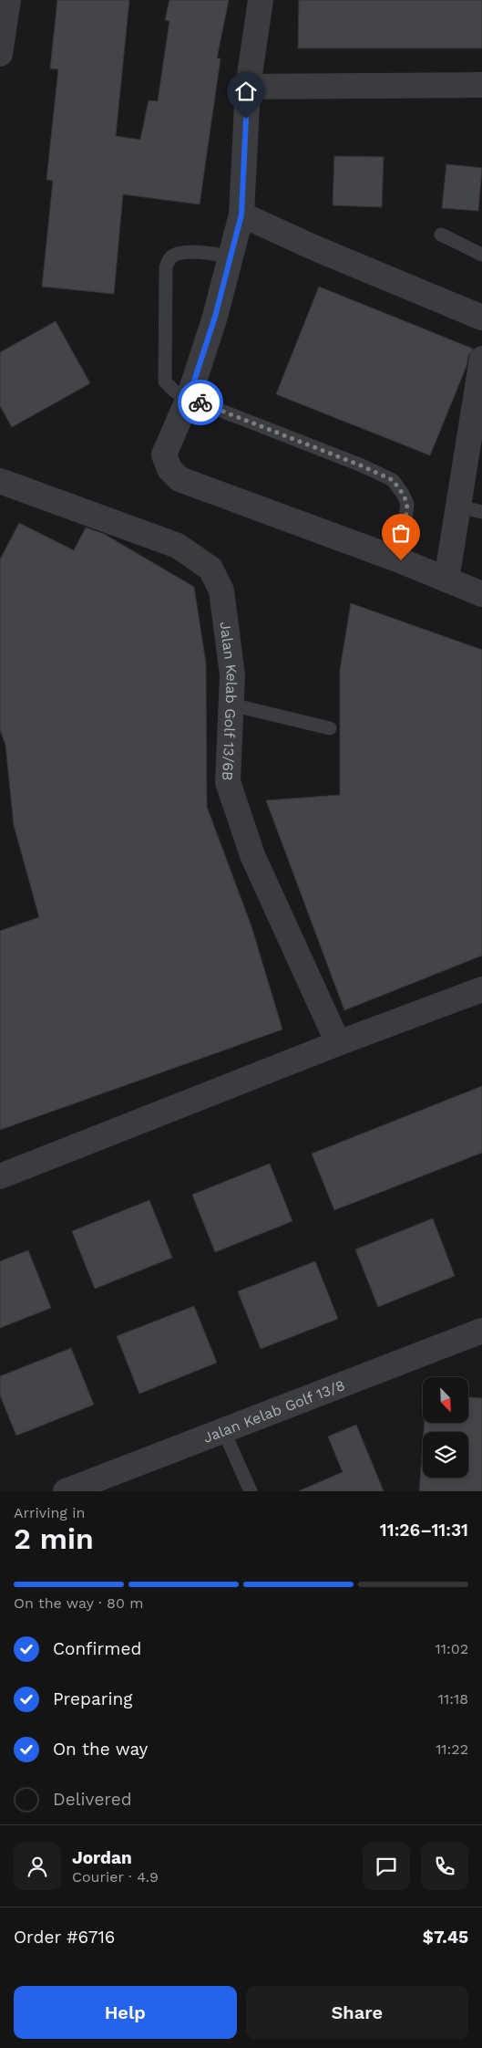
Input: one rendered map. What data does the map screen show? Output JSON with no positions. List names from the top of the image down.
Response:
{
  "streets": {
    "street": ["Jalan Kelab Golf 13/6B", "Jalan Kelab Golf 13/8"]
  },
  "north": "bottom right",
  "page": {
    "heading": ["2 min", "Arriving in", "11:26–11:31"],
    "panel": [
      "Jordan",
      "Courier · 4.9",
      "Order #6716",
      "$7.45"
    ],
    "bar": "On the way · 80 m",
    "list": [
      ["Confirmed", "11:02"],
      ["Preparing", "11:18"],
      ["On the way", "11:22"],
      "Delivered"
    ],
    "buttons": ["Help", "Share"]
  }
}
